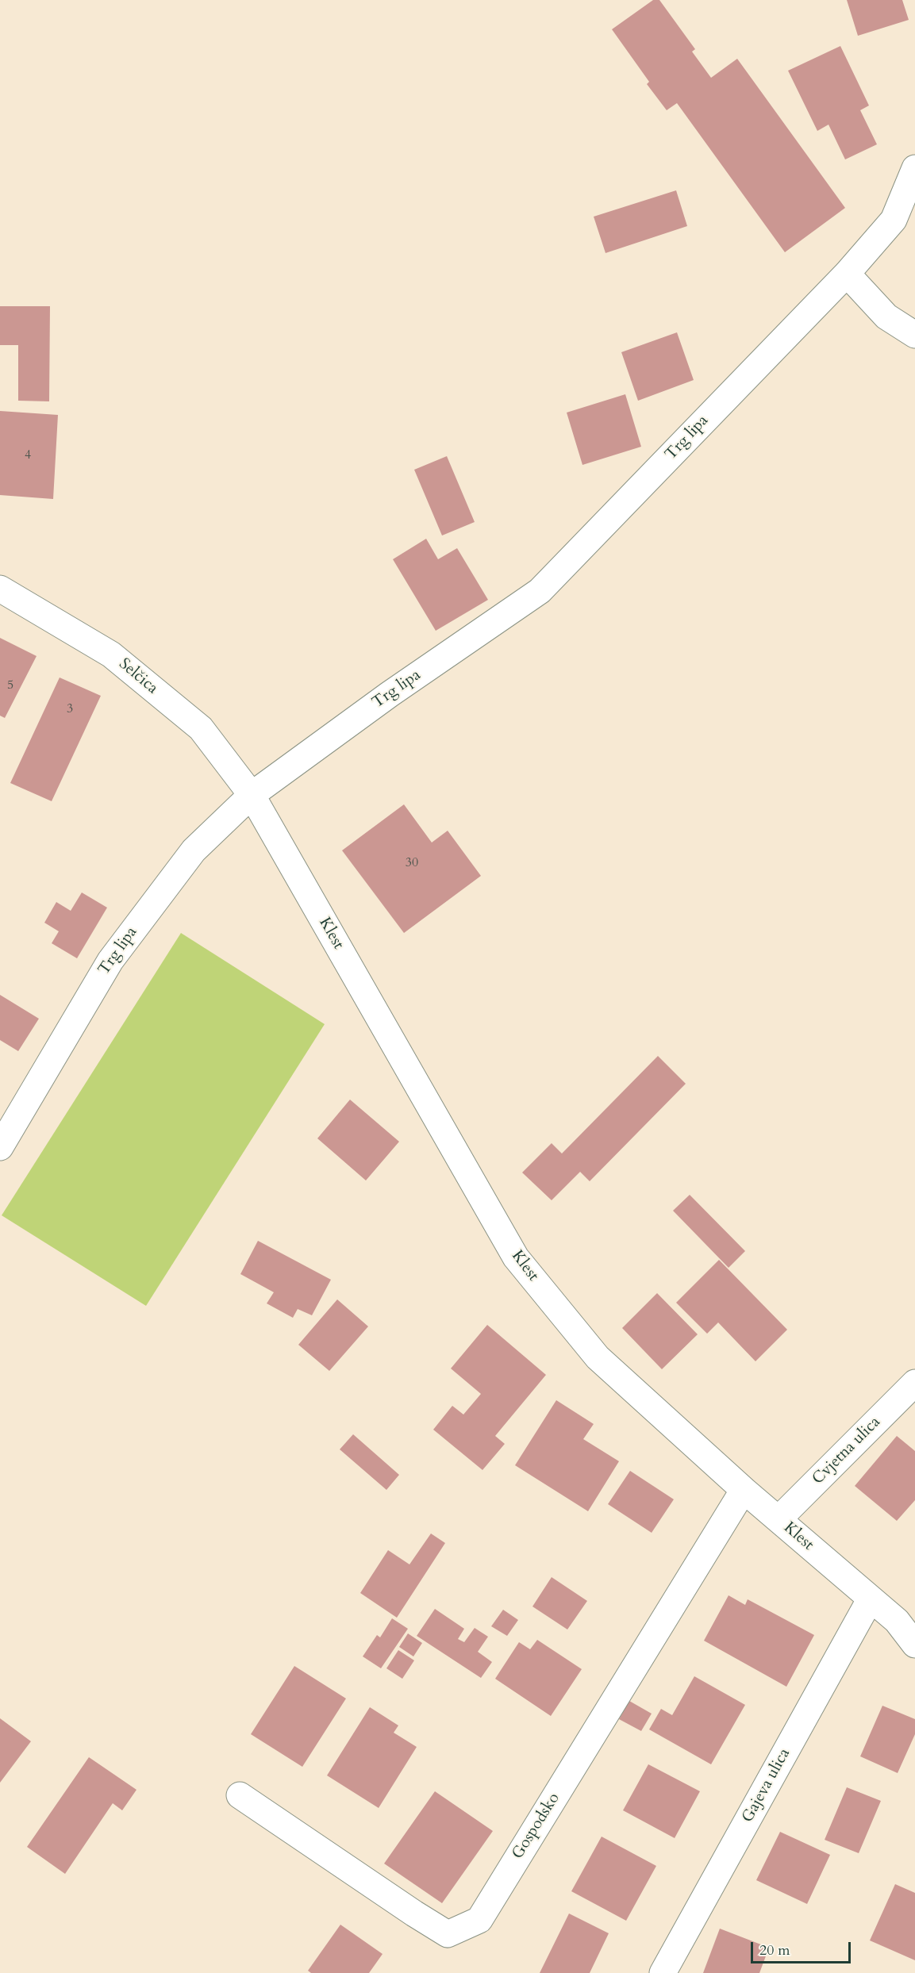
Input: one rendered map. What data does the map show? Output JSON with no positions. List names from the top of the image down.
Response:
{
  "streets": {
    "street": [
      "Trg lipa",
      "Selčica",
      "Klest",
      "Cvjetna ulica",
      "Gajeva ulica",
      "Gospodsko"
    ]
  },
  "crossings": [
    ["Trg lipa", "Selčica"],
    ["Trg lipa", "Klest"],
    ["Selčica", "Klest"],
    ["Klest", "Cvjetna ulica"],
    ["Klest", "Gajeva ulica"],
    ["Klest", "Gospodsko"]
  ],
  "house_numbers": [
    "4",
    "5",
    "3",
    "30"
  ],
  "scale_bar": "20 m"
}
